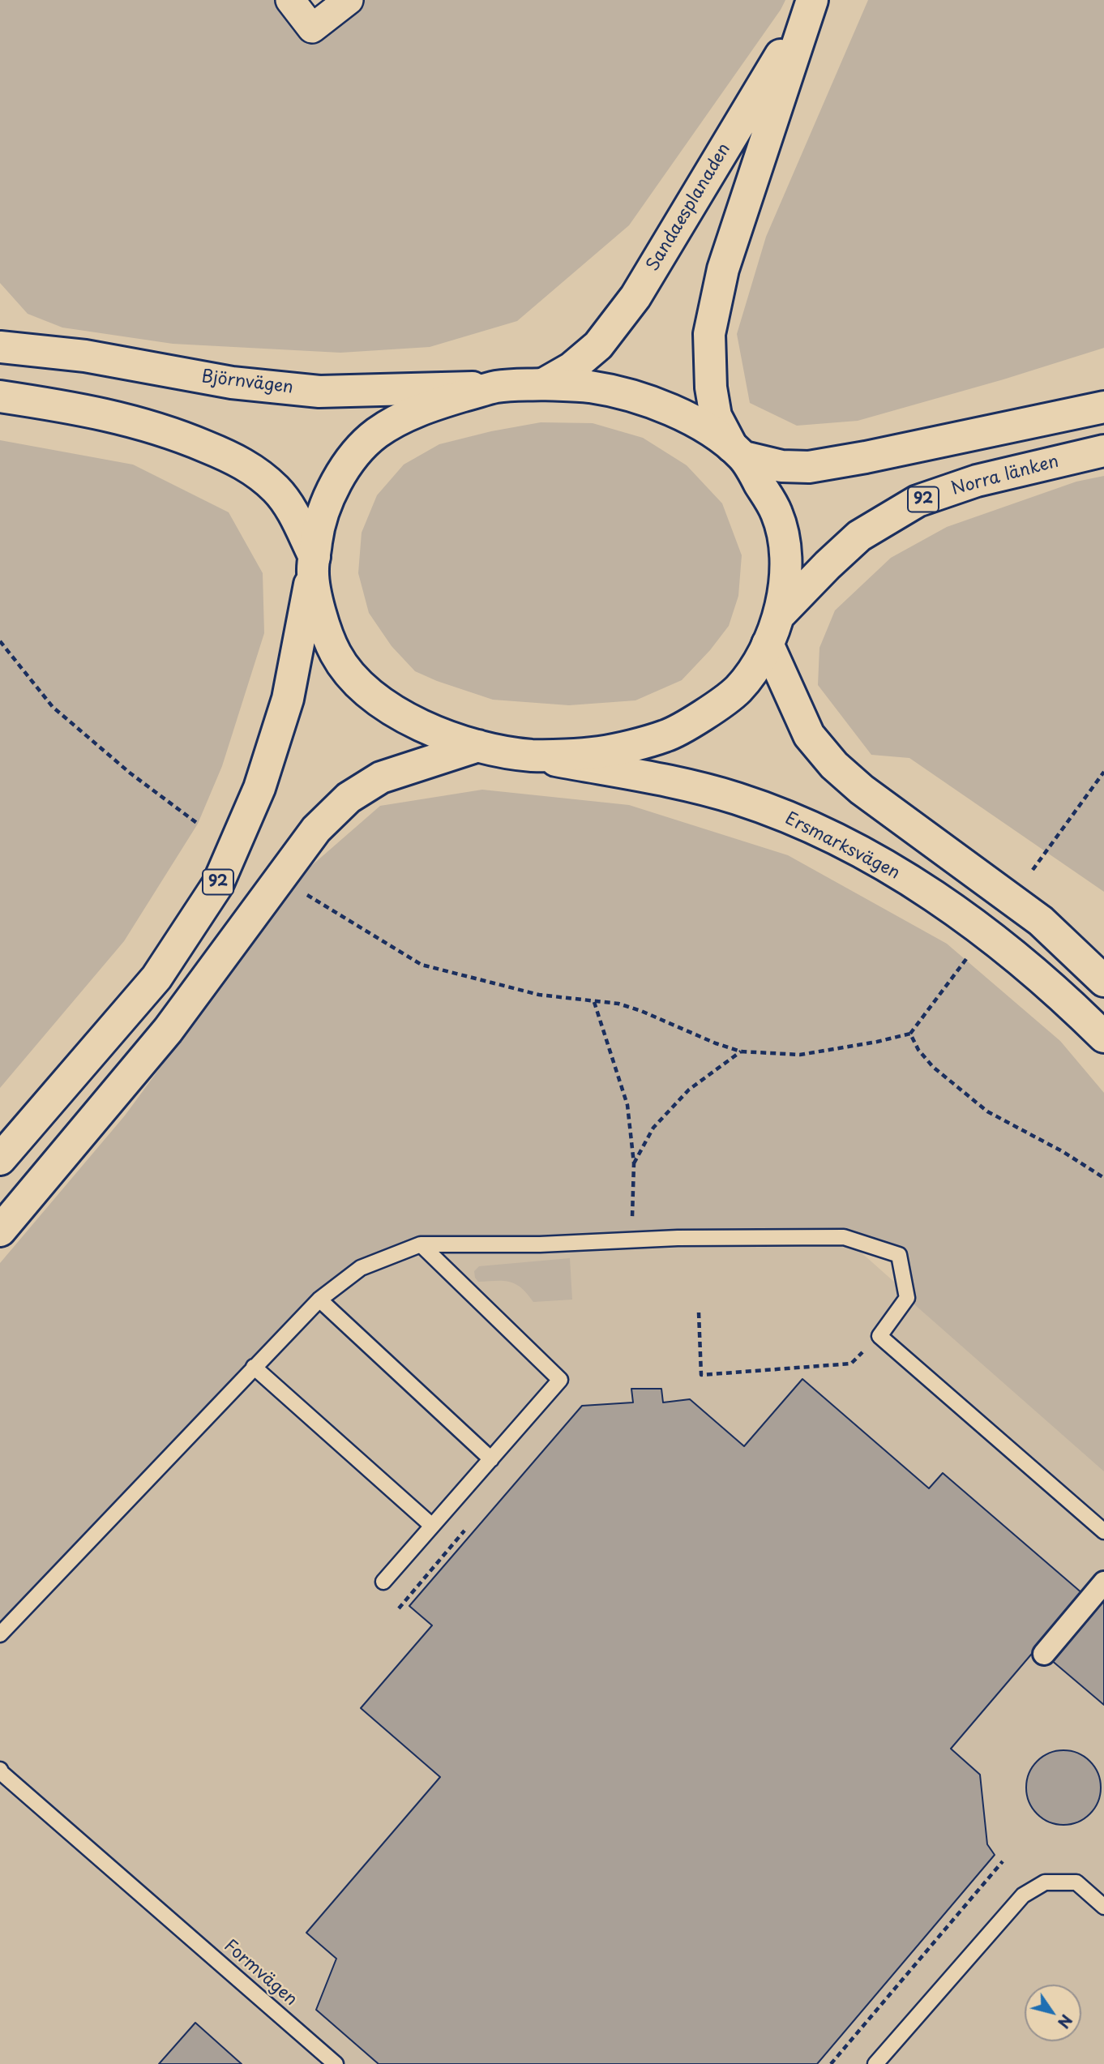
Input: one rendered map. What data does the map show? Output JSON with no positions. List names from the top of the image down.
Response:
{
  "streets": {
    "main road": [
      "Sandaesplanaden",
      "Björnvägen",
      "Norra länken",
      "92",
      "Ersmarksvägen"
    ],
    "lane": ["Formvägen"]
  },
  "crossings": [
    ["Sandaesplanaden", "Norra länken"]
  ],
  "north": "bottom right"
}
